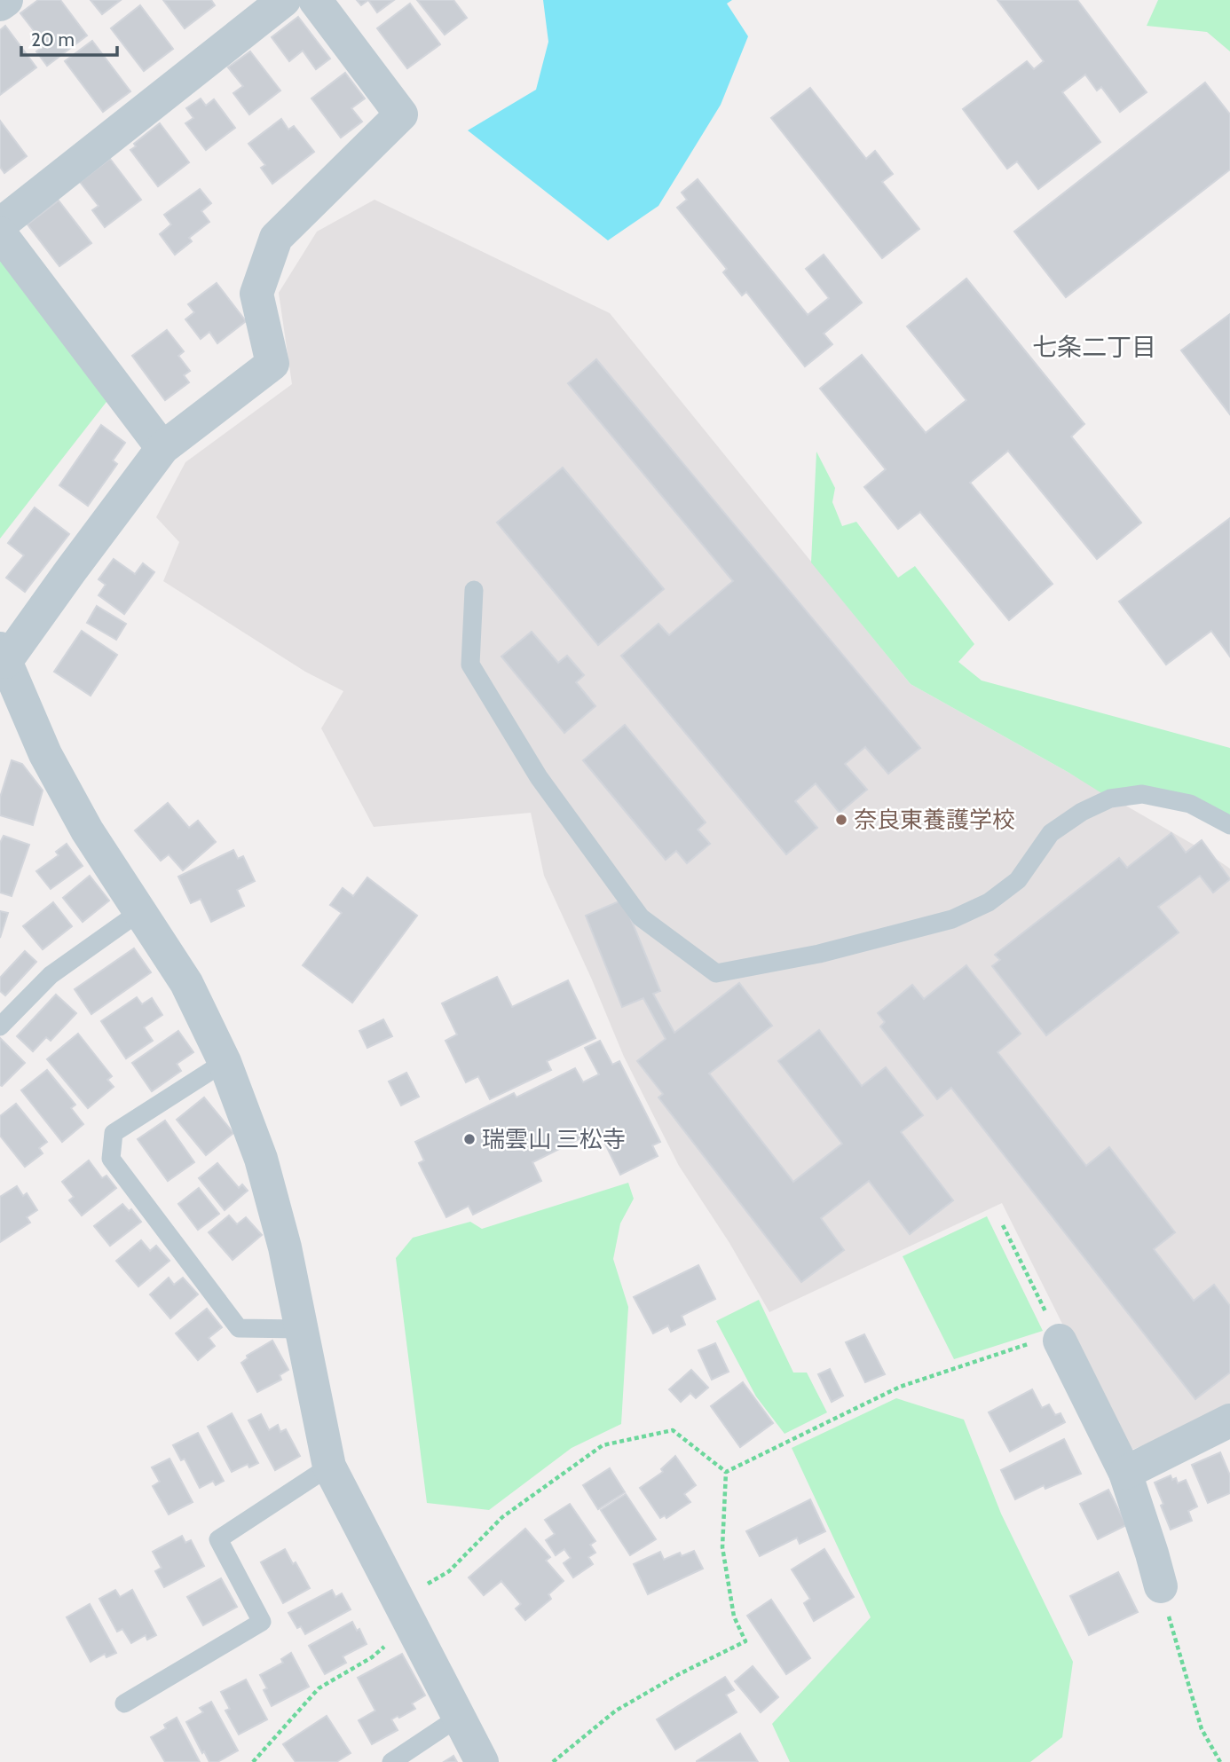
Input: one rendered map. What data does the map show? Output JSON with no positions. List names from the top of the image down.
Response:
{
  "districts": ["七条二丁目"],
  "places": ["奈良東養護学校", "瑞雲山 三松寺"],
  "scale_bar": "20 m"
}
